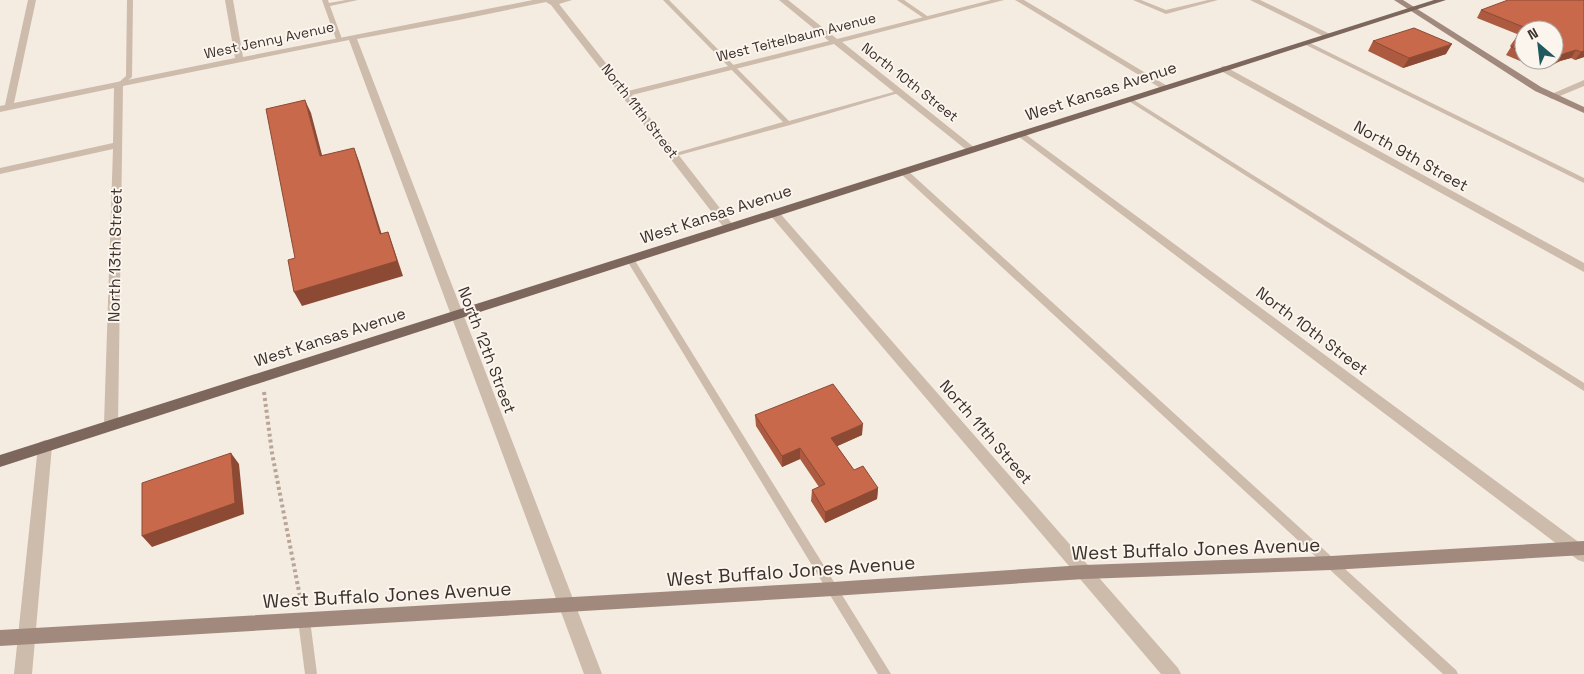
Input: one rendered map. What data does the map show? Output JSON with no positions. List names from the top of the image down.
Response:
{
  "streets": {
    "main road": ["West Kansas Avenue", "West Buffalo Jones Avenue"],
    "street": [
      "West Teitelbaum Avenue",
      "West Jenny Avenue",
      "North 10th Street",
      "North 11th Street",
      "North 9th Street",
      "North 13th Street",
      "North 12th Street"
    ]
  },
  "crossings": [
    ["West Teitelbaum Avenue", "North 10th Street"],
    ["West Teitelbaum Avenue", "North 11th Street"],
    ["West Jenny Avenue", "North 11th Street"],
    ["West Jenny Avenue", "North 13th Street"],
    ["West Jenny Avenue", "North 12th Street"],
    ["North 10th Street", "West Kansas Avenue"],
    ["North 10th Street", "West Buffalo Jones Avenue"],
    ["West Kansas Avenue", "North 11th Street"],
    ["West Kansas Avenue", "North 9th Street"],
    ["West Kansas Avenue", "North 13th Street"],
    ["West Kansas Avenue", "North 12th Street"],
    ["North 11th Street", "West Buffalo Jones Avenue"],
    ["North 12th Street", "West Buffalo Jones Avenue"]
  ],
  "north": "top left"
}
